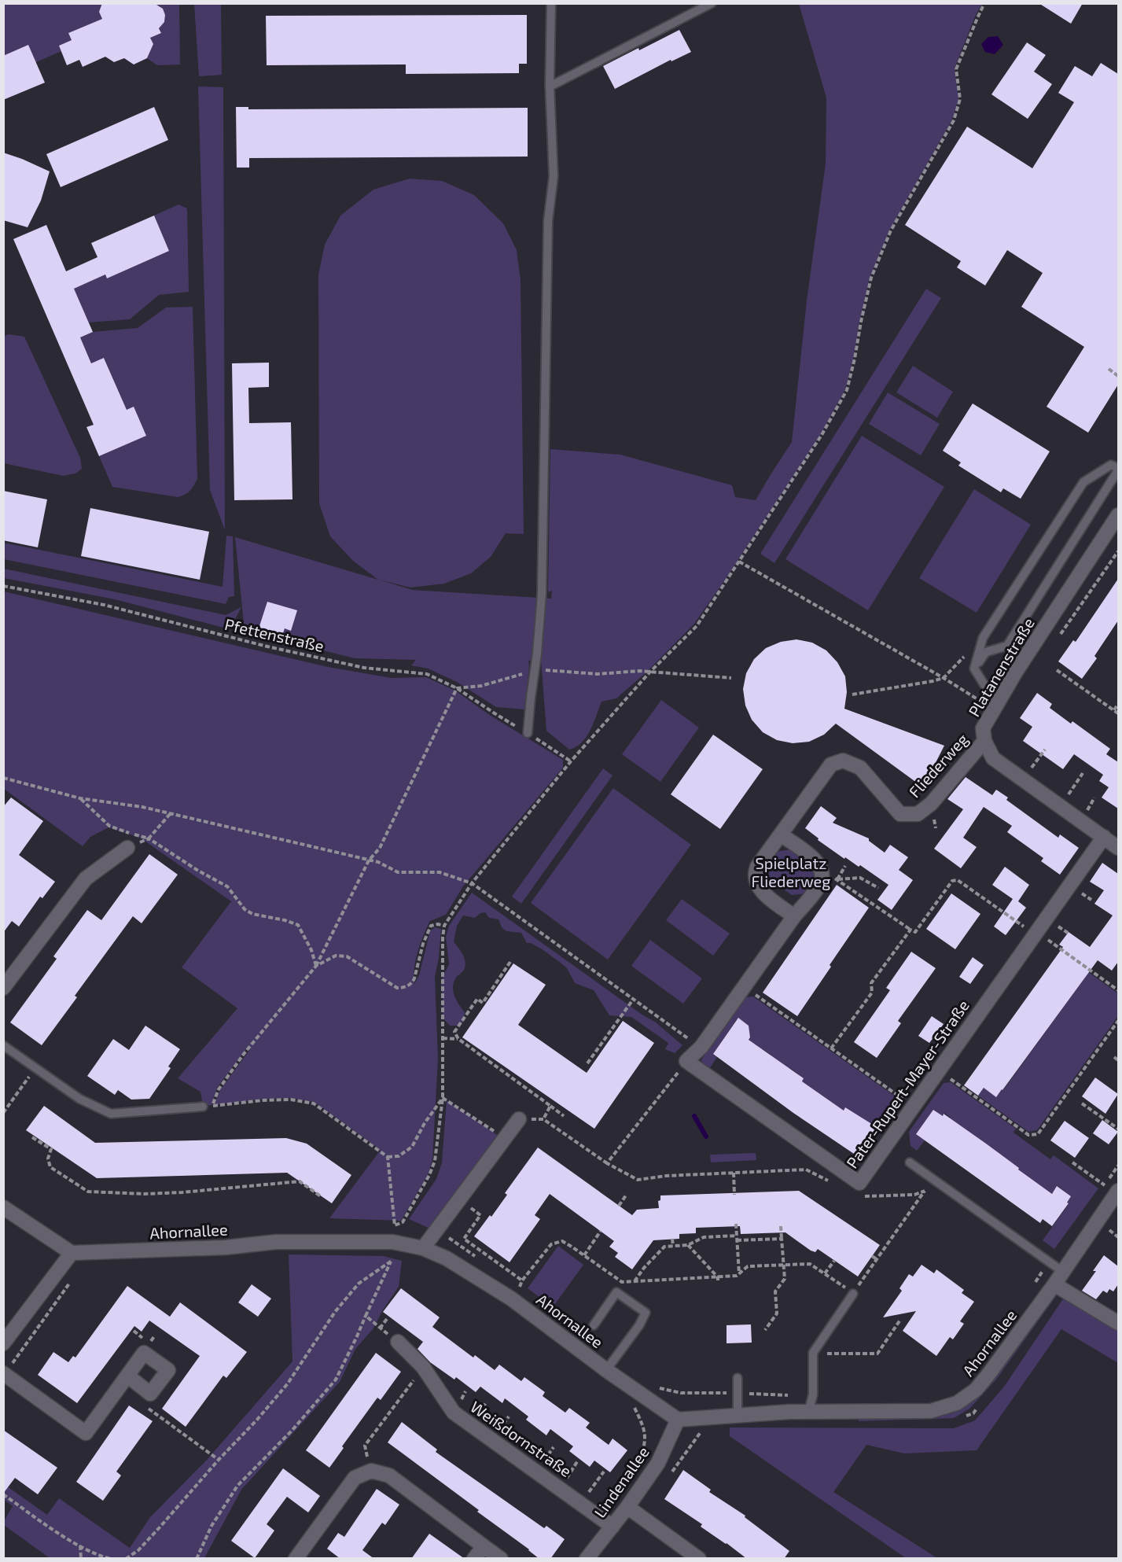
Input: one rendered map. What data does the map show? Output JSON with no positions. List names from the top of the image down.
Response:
{
  "streets": {
    "street": [
      "Platanenstraße",
      "Fliederweg",
      "Pater-Rupert-Mayer-Straße",
      "Ahornallee",
      "Weißdornstraße",
      "Lindenallee"
    ],
    "path": ["Pfettenstraße"]
  },
  "crossings": [
    ["Platanenstraße", "Fliederweg"],
    ["Platanenstraße", "Pater-Rupert-Mayer-Straße"],
    ["Ahornallee", "Lindenallee"],
    ["Weißdornstraße", "Lindenallee"]
  ],
  "parks": ["Spielplatz Fliederweg"]
}
